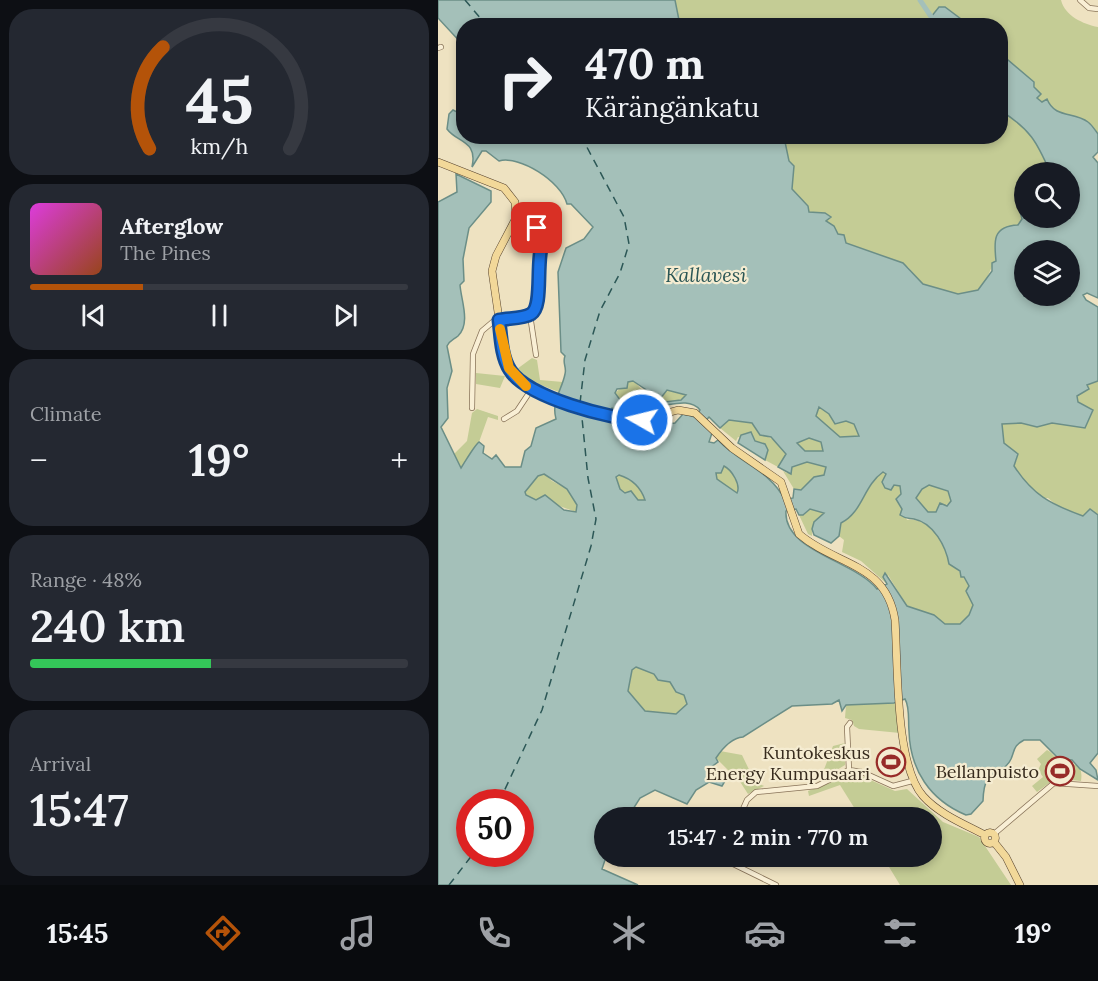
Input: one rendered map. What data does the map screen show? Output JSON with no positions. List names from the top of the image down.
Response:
{
  "water": ["Kallavesi"],
  "places": {
    "sports": ["Kuntokeskus Energy Kumpusaari", "Bellanpuisto"]
  },
  "page": {
    "turn": ["470 m", "Kärängänkatu"],
    "song": ["Afterglow", "The Pines"],
    "tile": [
      "Climate",
      ["Range · 48%", "240 km"],
      ["Arrival", "15:47"]
    ],
    "heat": ["−", "19°", "+"],
    "limit": "50",
    "trip": "15:47 · 2 min · 770 m",
    "tabs": ["15:45", "19°"],
    "gauge": ["45", "km/h"]
  }
}
